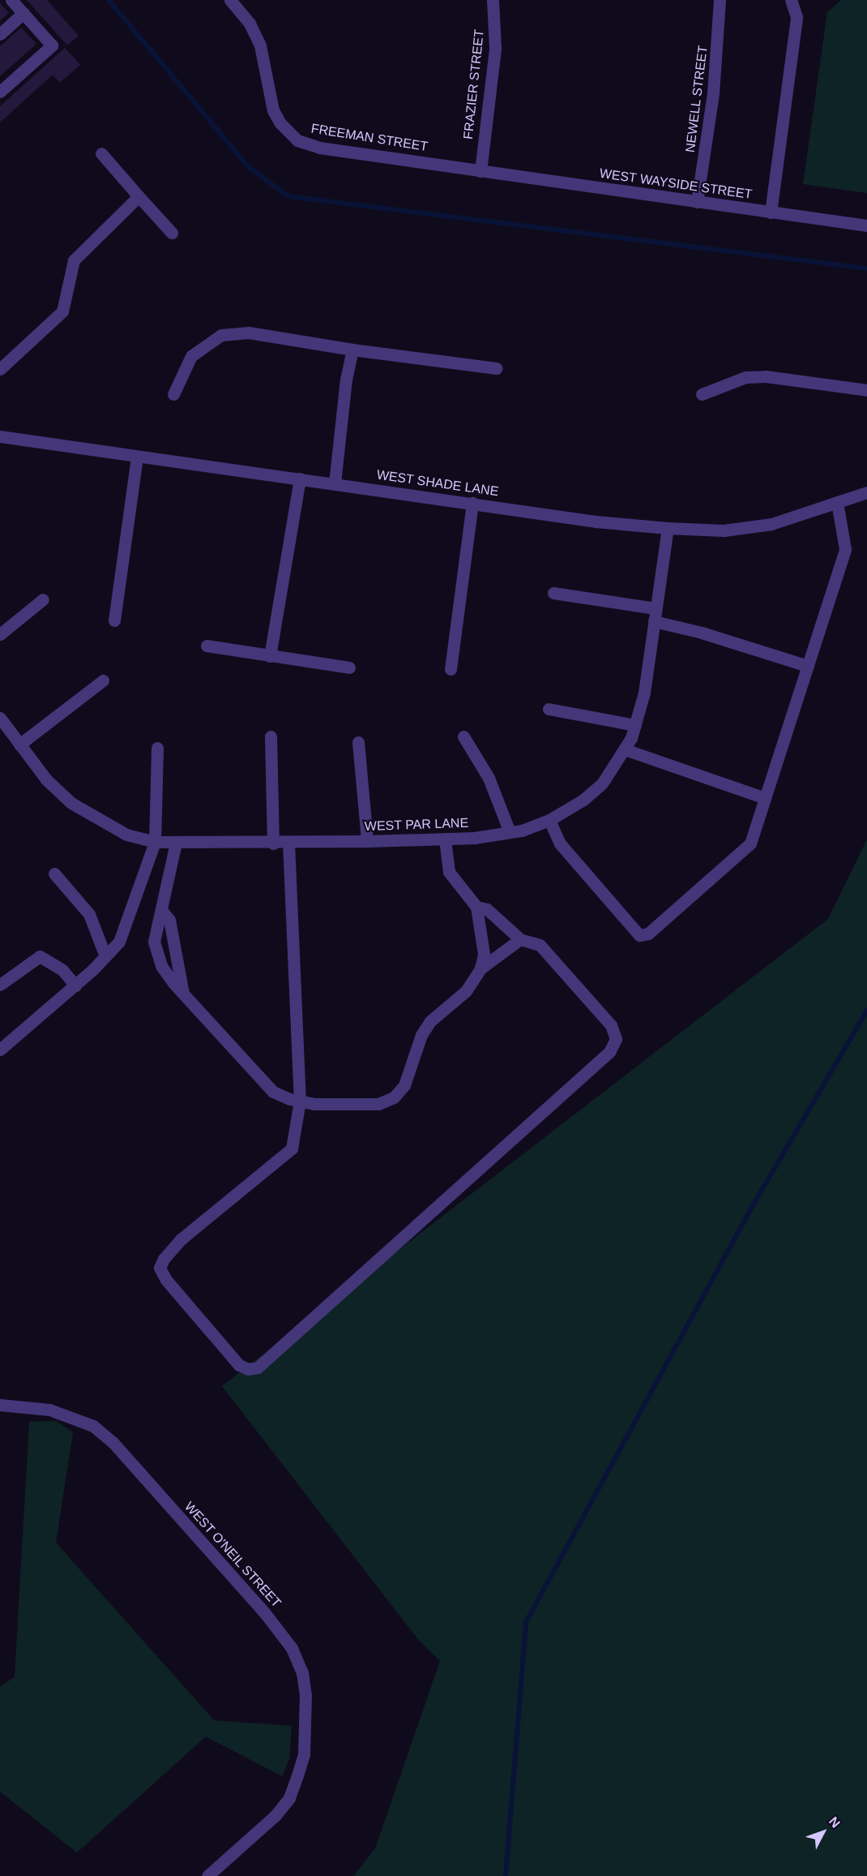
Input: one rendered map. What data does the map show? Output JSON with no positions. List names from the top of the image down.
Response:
{
  "streets": {
    "street": [
      "FRAZIER STREET",
      "NEWELL STREET",
      "FREEMAN STREET",
      "WEST WAYSIDE STREET",
      "WEST SHADE LANE",
      "WEST PAR LANE",
      "WEST O'NEIL STREET"
    ]
  },
  "crossings": [
    ["FRAZIER STREET", "FREEMAN STREET"],
    ["FRAZIER STREET", "WEST WAYSIDE STREET"],
    ["NEWELL STREET", "WEST WAYSIDE STREET"],
    ["FREEMAN STREET", "WEST WAYSIDE STREET"],
    ["WEST SHADE LANE", "WEST PAR LANE"]
  ],
  "north": "top right"
}
